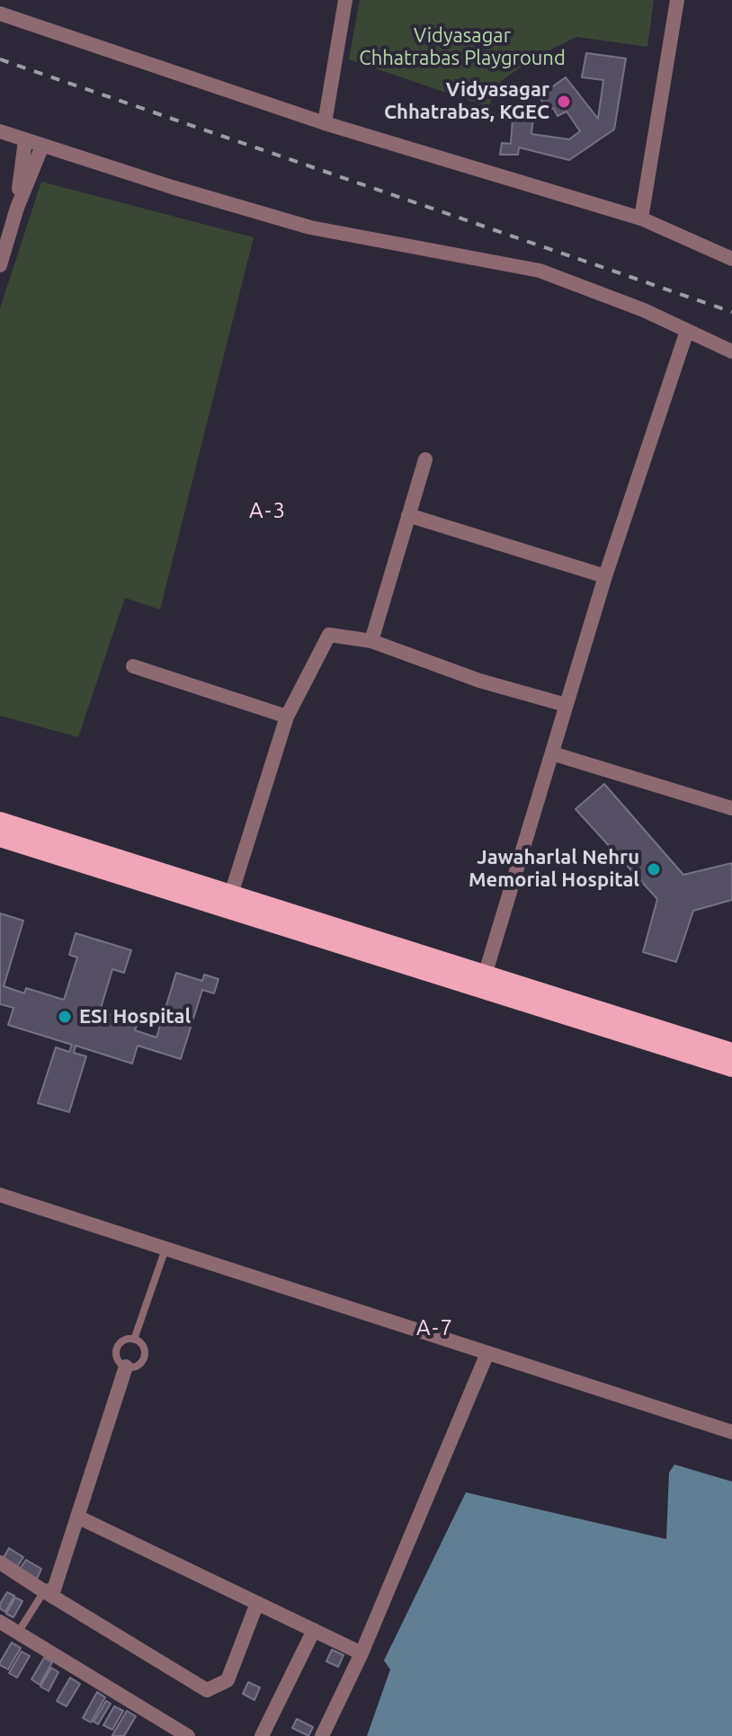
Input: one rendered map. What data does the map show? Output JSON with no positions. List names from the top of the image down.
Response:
{
  "districts": ["A-3", "A-7"],
  "parks": ["Vidyasagar Chhatrabas Playground"],
  "places": ["Vidyasagar Chhatrabas, KGEC", "Jawaharlal Nehru Memorial Hospital", "ESI Hospital"]
}
